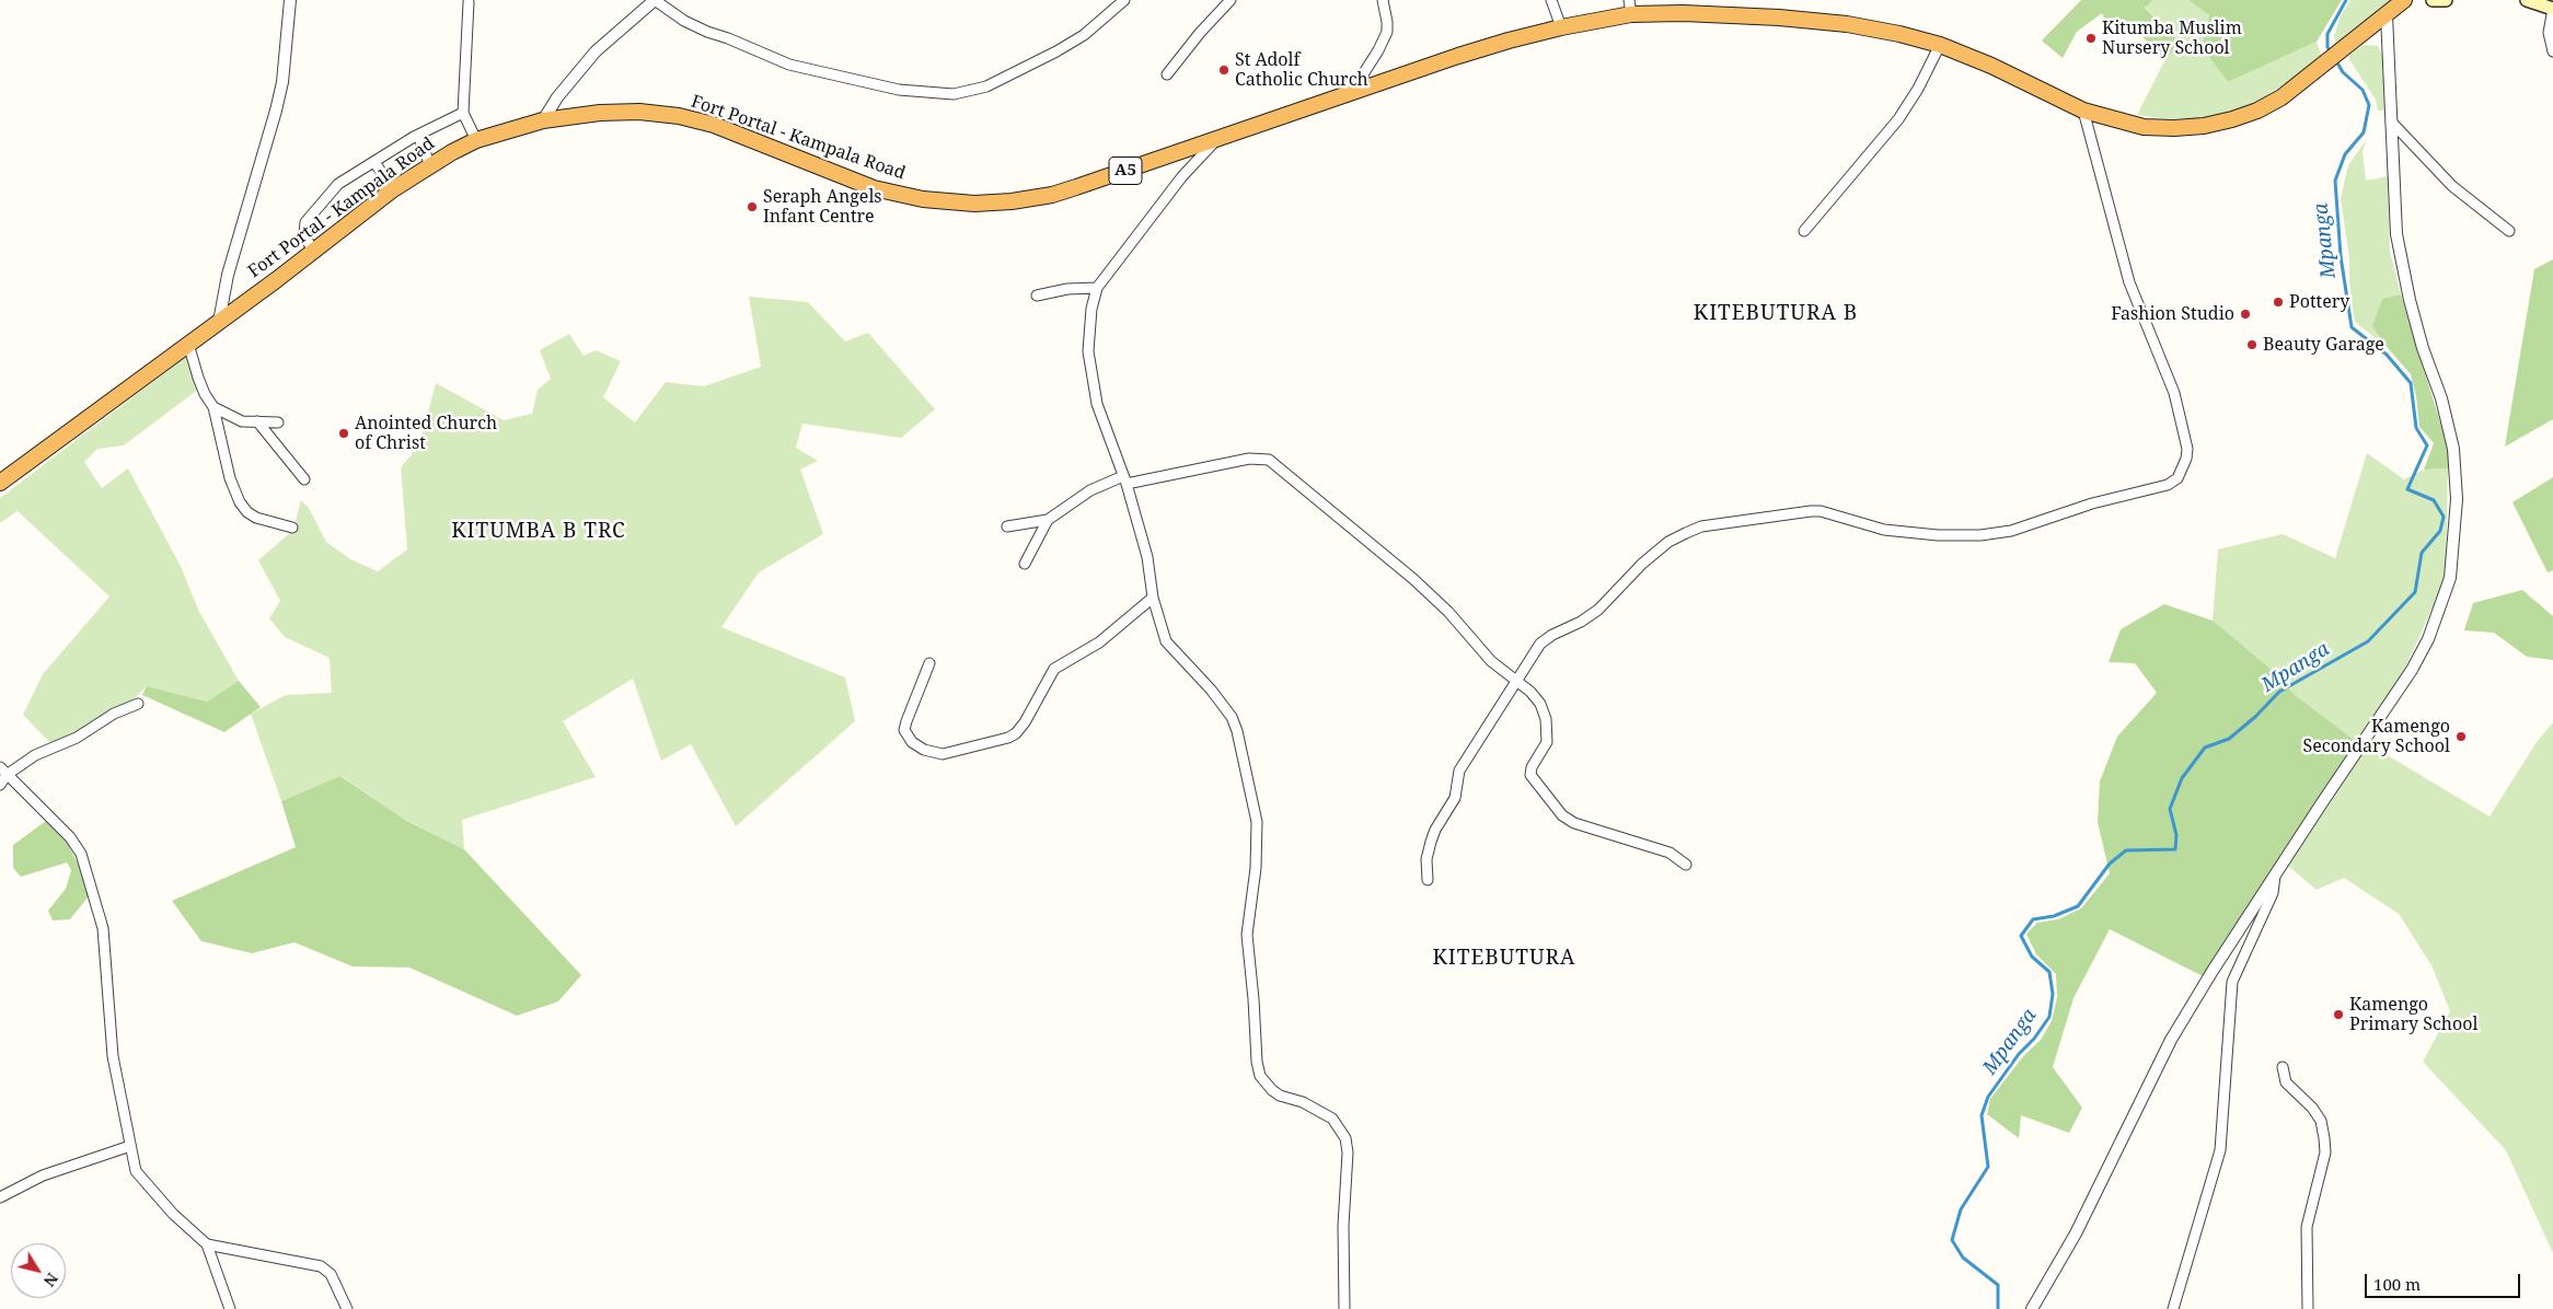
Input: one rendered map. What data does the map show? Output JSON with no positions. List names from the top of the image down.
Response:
{
  "streets": {
    "highway": ["Fort Portal - Kampala Road", "A5"]
  },
  "crossings": [
    ["Fort Portal - Kampala Road", "A5"]
  ],
  "districts": ["KITEBUTURA B", "KITUMBA B TRC", "KITEBUTURA"],
  "water": ["Mpanga"],
  "places": [
    "Kitumba Muslim Nursery School",
    "St Adolf Catholic Church",
    "Seraph Angels Infant Centre",
    "Pottery",
    "Fashion Studio",
    "Beauty Garage",
    "Anointed Church of Christ",
    "Kamengo Secondary School",
    "Kamengo Primary School"
  ],
  "scale_bar": "100 m",
  "north": "bottom right"
}
